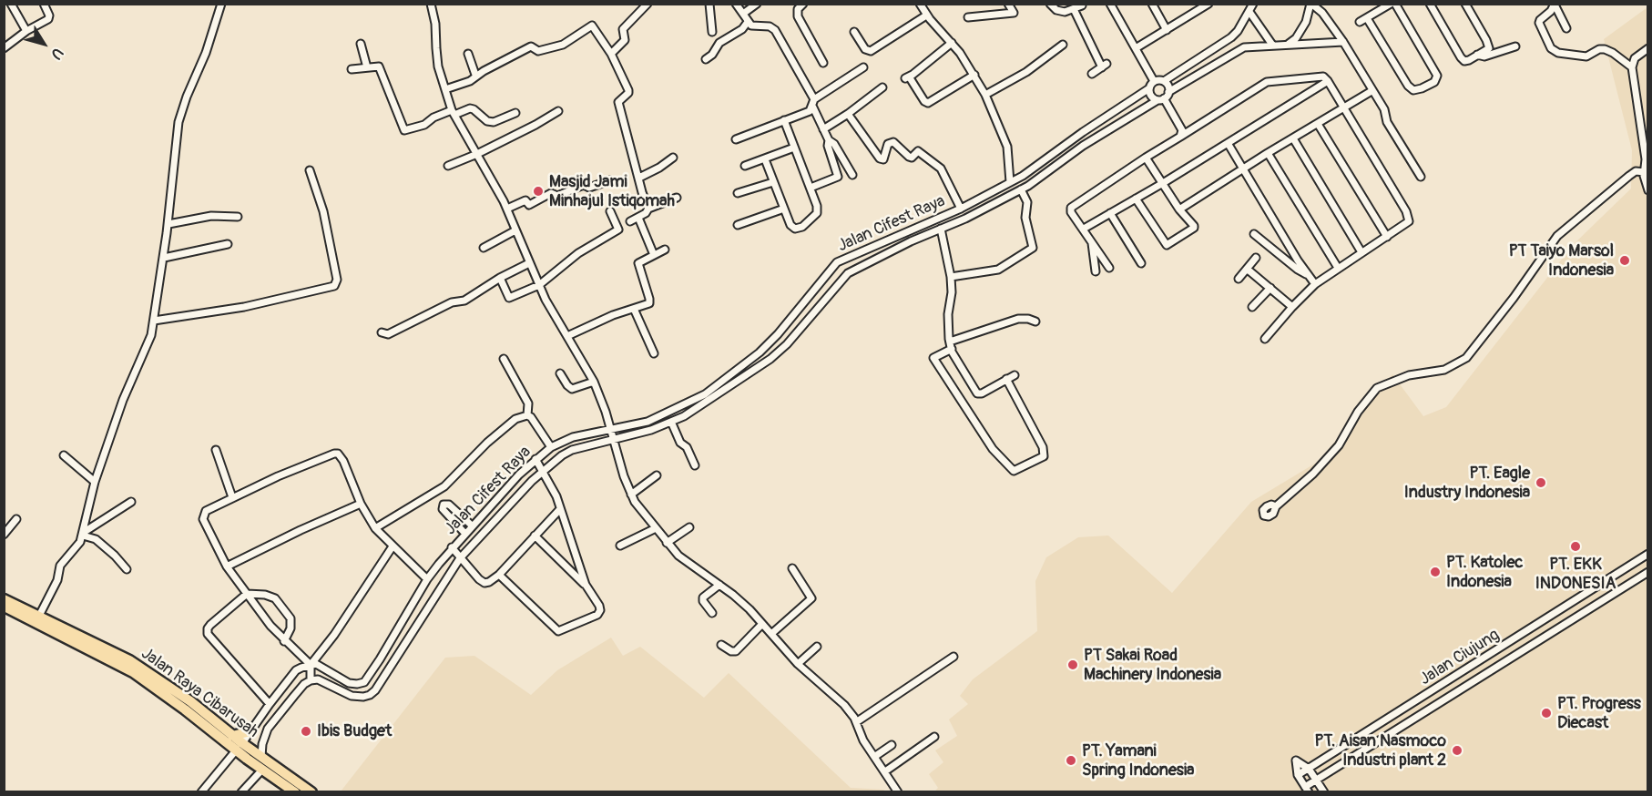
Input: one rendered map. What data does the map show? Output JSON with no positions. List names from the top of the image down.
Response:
{
  "streets": {
    "main road": ["Jalan Raya Cibarusah"],
    "street": ["Jalan Cifest Raya", "Jalan Ciujung"]
  },
  "places": [
    "Masjid Jami Minhajul Istiqomah",
    "PT Taiyo Marsol Indonesia",
    "PT. Eagle Industry Indonesia",
    "PT. EKK INDONESIA",
    "PT. Katolec Indonesia",
    "PT Sakai Road Machinery Indonesia",
    "PT. Progress Diecast",
    "Ibis Budget",
    "PT. Aisan Nasmoco Industri plant 2",
    "PT. Yamani Spring Indonesia"
  ],
  "north": "bottom right"
}
